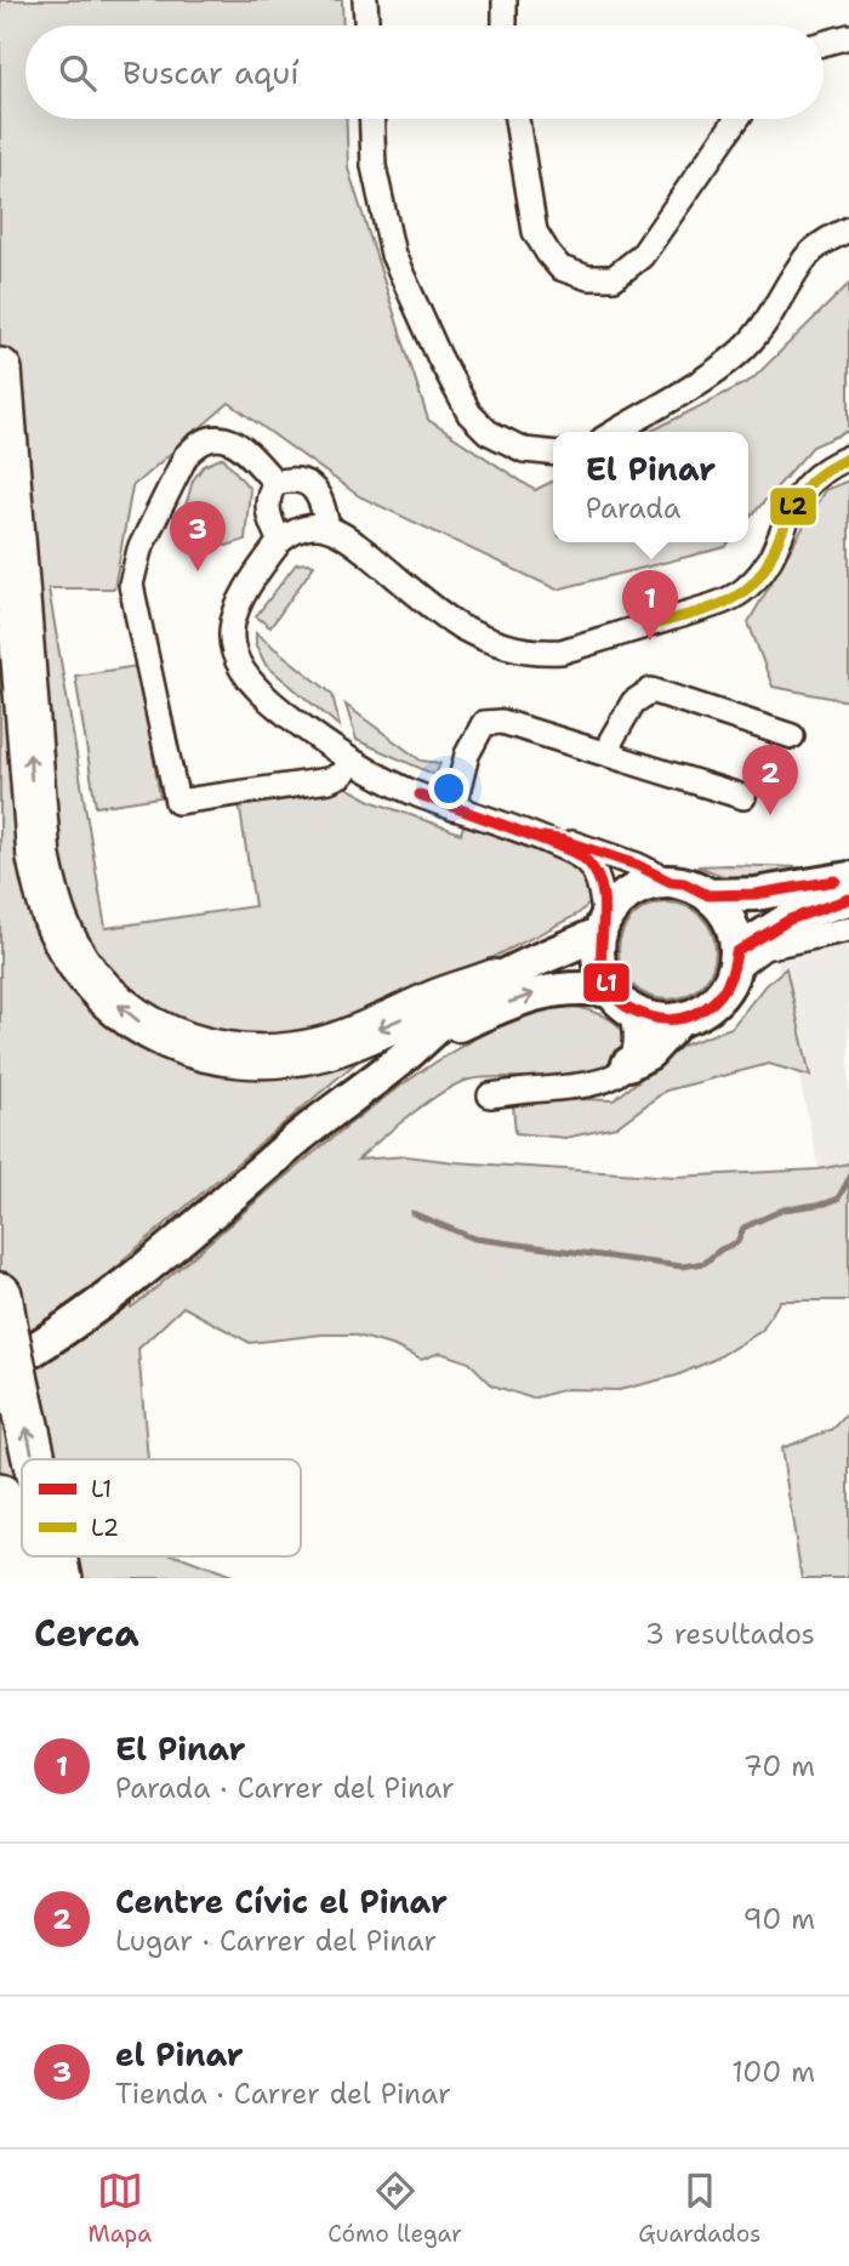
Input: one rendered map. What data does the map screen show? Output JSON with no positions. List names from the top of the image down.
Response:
{
  "lines": ["transit line L2", "transit line L1"],
  "legend": ["L1", "L2"],
  "page": {
    "search": "Buscar aquí",
    "popup": ["El Pinar", "Parada"],
    "pins": ["3", "1", "2"],
    "heading": ["Cerca", "3 resultados"],
    "list": [
      {
        "mark": "1",
        "name": "El Pinar",
        "note": "Parada · Carrer del Pinar",
        "value": "70 m"
      },
      {
        "mark": "2",
        "name": "Centre Cívic el Pinar",
        "note": "Lugar · Carrer del Pinar",
        "value": "90 m"
      },
      {
        "mark": "3",
        "name": "el Pinar",
        "note": "Tienda · Carrer del Pinar",
        "value": "100 m"
      }
    ],
    "nav": ["Mapa", "Cómo llegar", "Guardados"]
  }
}
